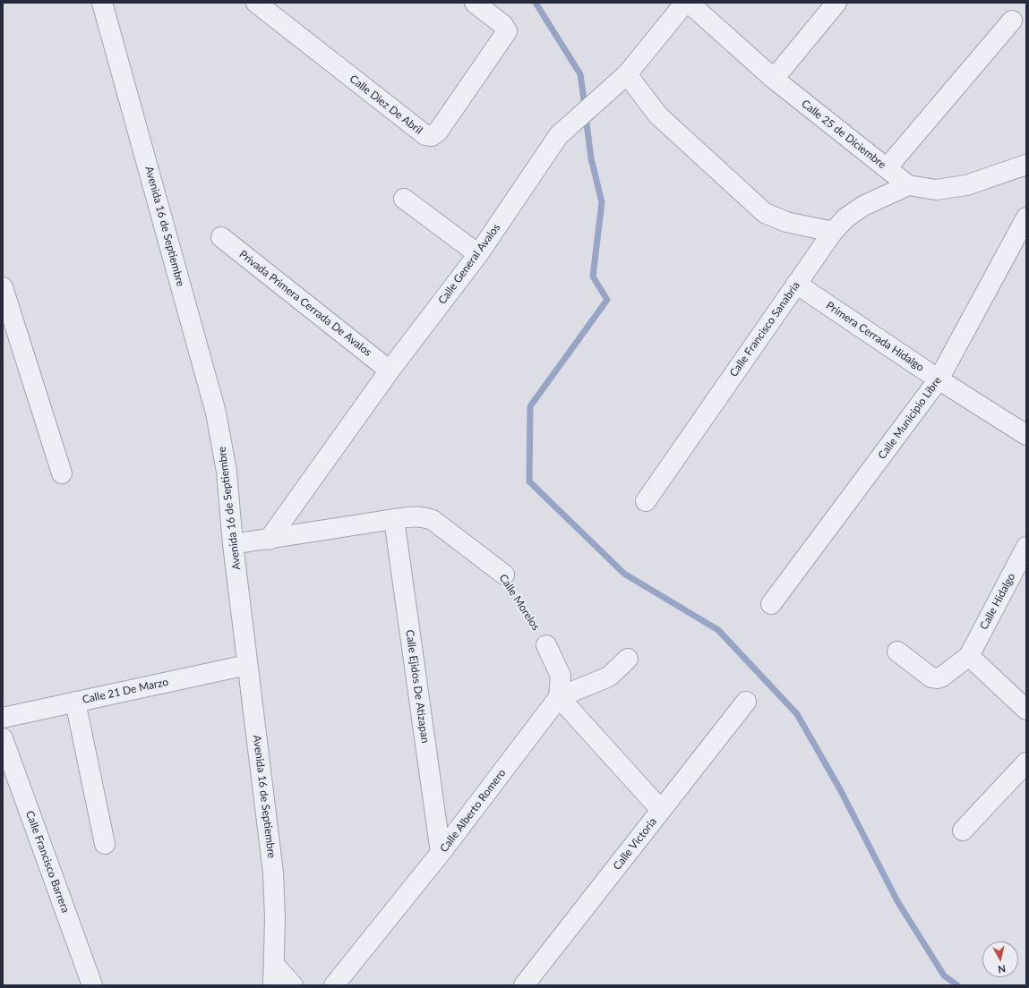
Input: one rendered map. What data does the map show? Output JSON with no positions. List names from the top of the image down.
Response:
{
  "streets": {
    "street": [
      "Calle Diez De Abril",
      "Calle 25 de Diciembre",
      "Avenida 16 de Septiembre",
      "Calle General Avalos",
      "Privada Primera Cerrada De Avalos",
      "Calle Francisco Sanabria",
      "Primera Cerrada Hidalgo",
      "Calle Municipio Libre",
      "Calle Hidalgo",
      "Calle Morelos",
      "Calle Ejidos De Atizapan",
      "Calle 21 De Marzo",
      "Calle Alberto Romero",
      "Calle Victoria",
      "Calle Francisco Barrera"
    ]
  },
  "crossings": [
    ["Calle 25 de Diciembre", "Calle Francisco Sanabria"],
    ["Avenida 16 de Septiembre", "Calle Morelos"],
    ["Avenida 16 de Septiembre", "Calle 21 De Marzo"],
    ["Calle General Avalos", "Privada Primera Cerrada De Avalos"],
    ["Calle General Avalos", "Calle Morelos"],
    ["Calle Francisco Sanabria", "Primera Cerrada Hidalgo"],
    ["Primera Cerrada Hidalgo", "Calle Municipio Libre"],
    ["Calle Morelos", "Calle Ejidos De Atizapan"],
    ["Calle Ejidos De Atizapan", "Calle Alberto Romero"]
  ],
  "north": "bottom"
}
